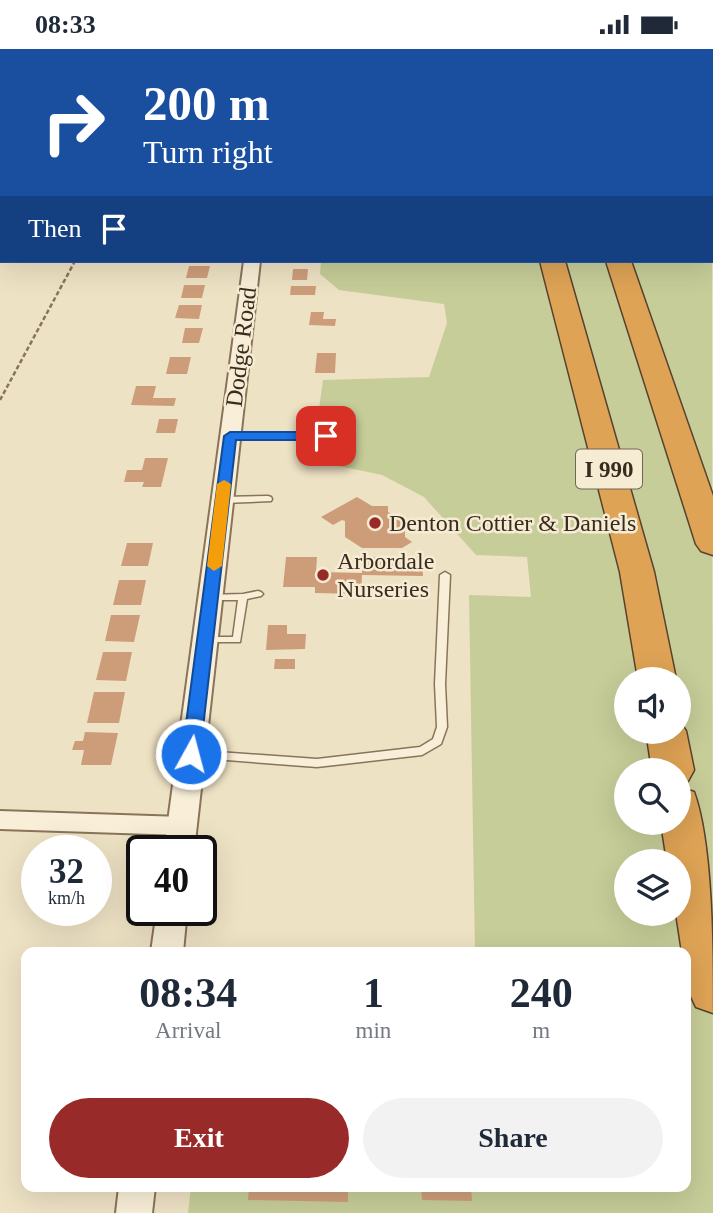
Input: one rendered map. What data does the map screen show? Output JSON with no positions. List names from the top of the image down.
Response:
{
  "streets": {
    "highway": ["I 990"],
    "street": ["Dodge Road"]
  },
  "places": ["Denton Cottier & Daniels", "Arbordale Nurseries"],
  "page": {
    "status": "08:33",
    "turn": ["200 m", "Turn right"],
    "then": "Then",
    "speed": "32 km/h",
    "limit": "40",
    "eta": [
      "08:34",
      "Arrival",
      "1",
      "min",
      "240",
      "m"
    ],
    "buttons": ["Exit", "Share"]
  }
}
